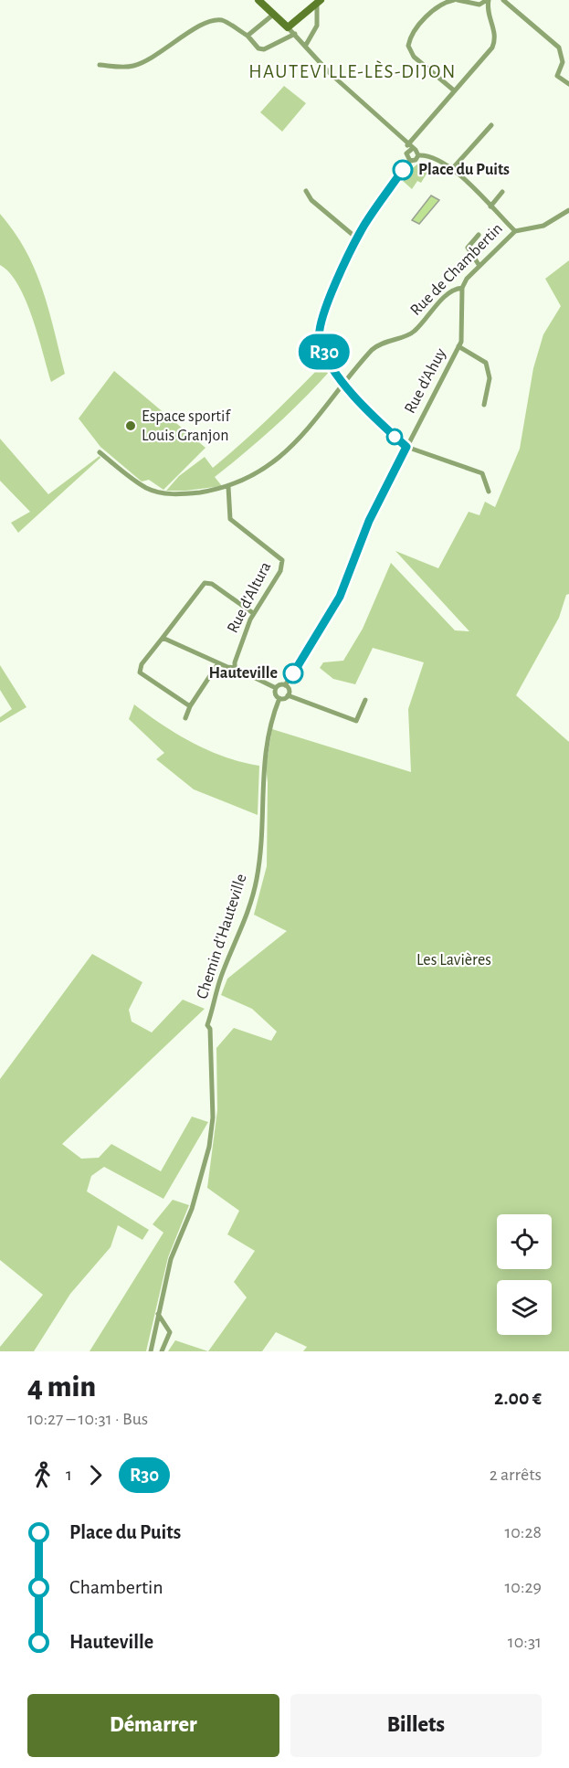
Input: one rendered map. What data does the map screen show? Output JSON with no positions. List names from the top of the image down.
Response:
{
  "streets": {
    "street": [
      "Rue de Chambertin",
      "Rue d'Ahuy",
      "Rue d'Altura",
      "Chemin d'Hauteville"
    ]
  },
  "crossings": [
    ["Rue de Chambertin", "Rue d'Ahuy"],
    ["Rue de Chambertin", "Rue d'Altura"],
    ["Rue d'Ahuy", "Chemin d'Hauteville"]
  ],
  "districts": ["HAUTEVILLE-LÈS-DIJON"],
  "parks": ["Les Lavières"],
  "places": ["Place du Puits", "Espace sportif Louis Granjon", "Hauteville"],
  "lines": ["bus line R30"],
  "page": {
    "on_map": "R30",
    "heading": ["4 min", "10:27 – 10:31 · Bus", "2.00 €"],
    "legs": ["1", "R30", "2 arrêts"],
    "list": [
      {
        "name": "Place du Puits",
        "value": "10:28"
      },
      {
        "name": "Chambertin",
        "value": "10:29"
      },
      {
        "name": "Hauteville",
        "value": "10:31"
      }
    ],
    "buttons": ["Démarrer", "Billets"]
  }
}
